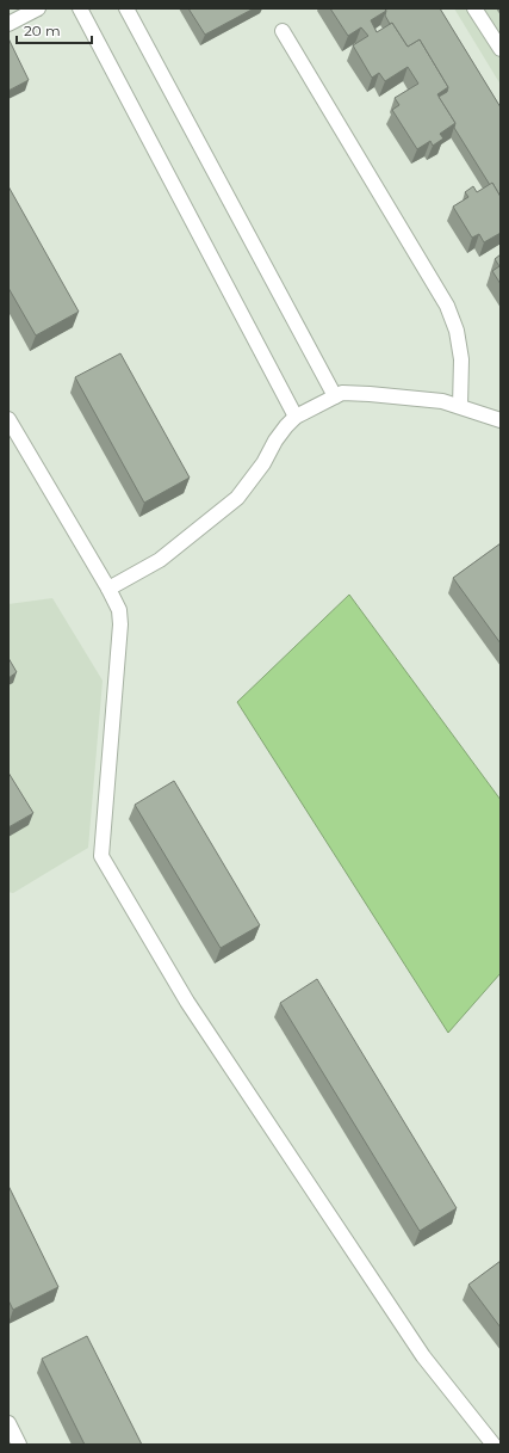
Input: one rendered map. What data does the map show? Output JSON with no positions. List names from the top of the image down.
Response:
{
  "scale_bar": "20 m"
}
